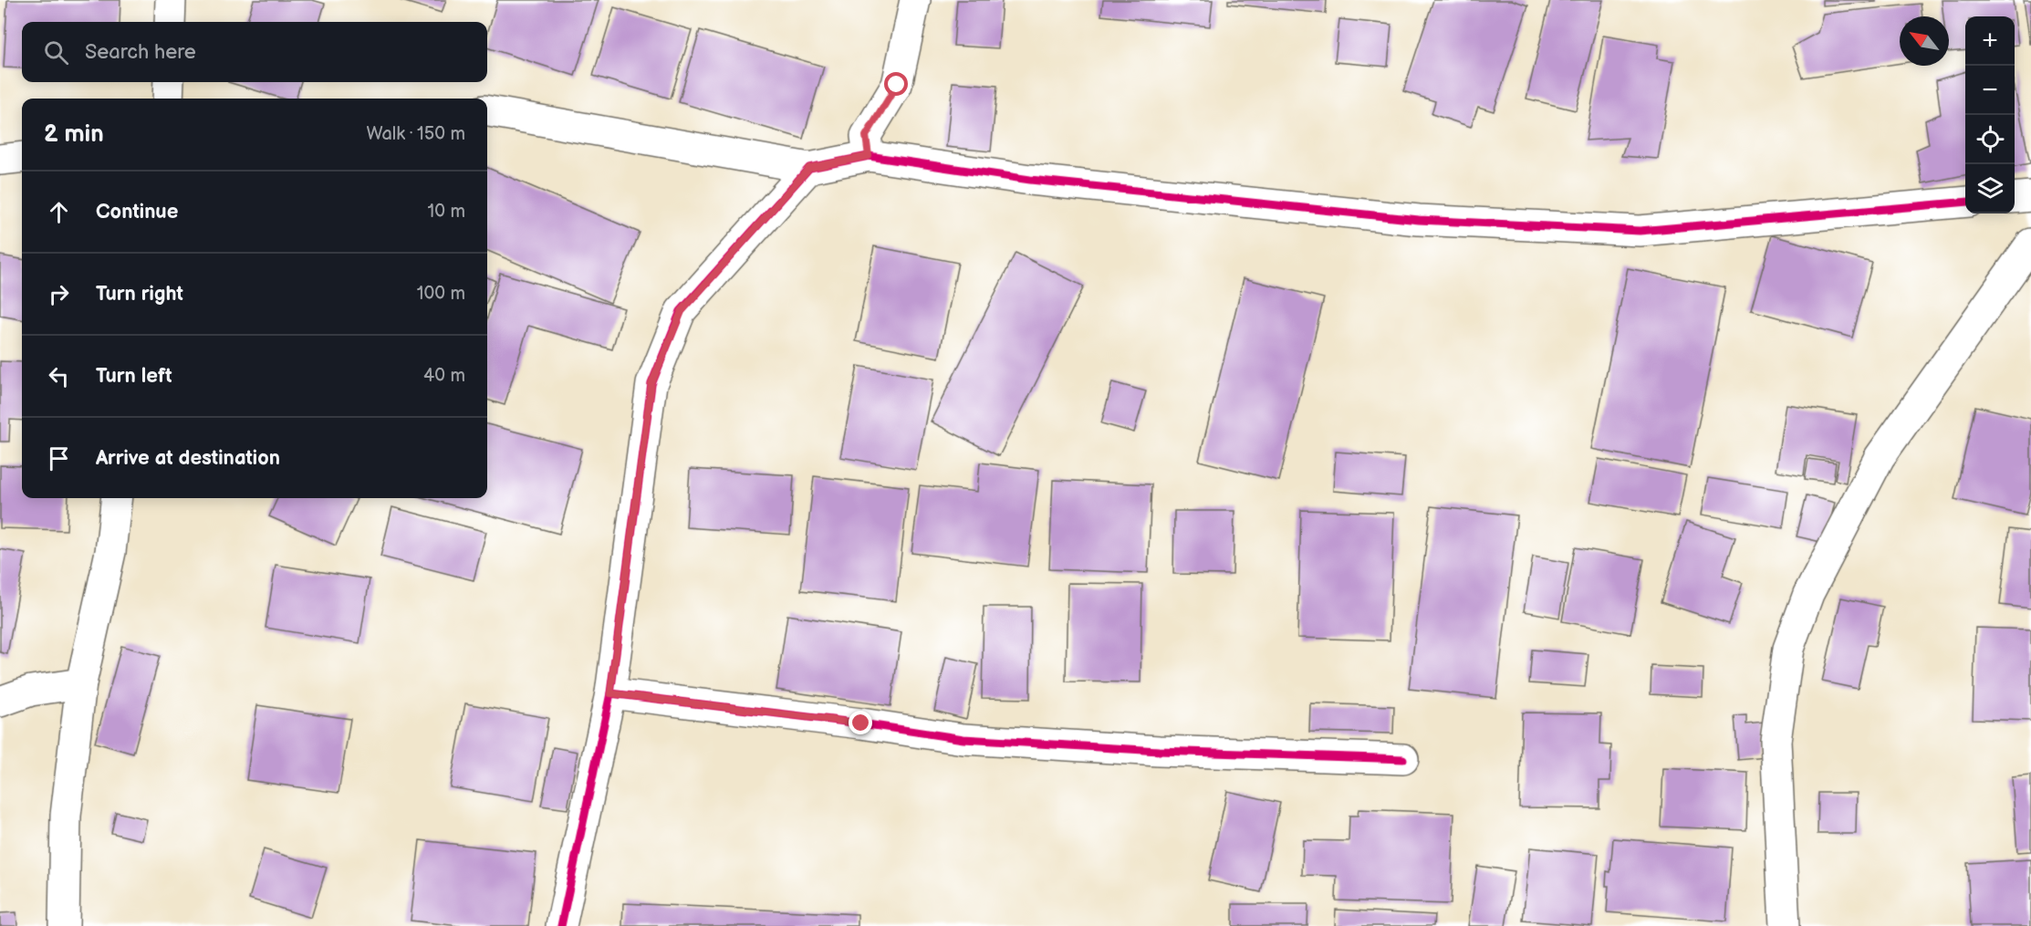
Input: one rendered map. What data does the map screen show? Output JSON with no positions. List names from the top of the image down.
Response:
{
  "north": "top left",
  "page": {
    "map_buttons": ["+", "−"],
    "search": "Search here",
    "heading": ["2 min", "Walk · 150 m"],
    "list": [
      ["Continue", "10 m"],
      ["Turn right", "100 m"],
      ["Turn left", "40 m"],
      "Arrive at destination"
    ]
  }
}
